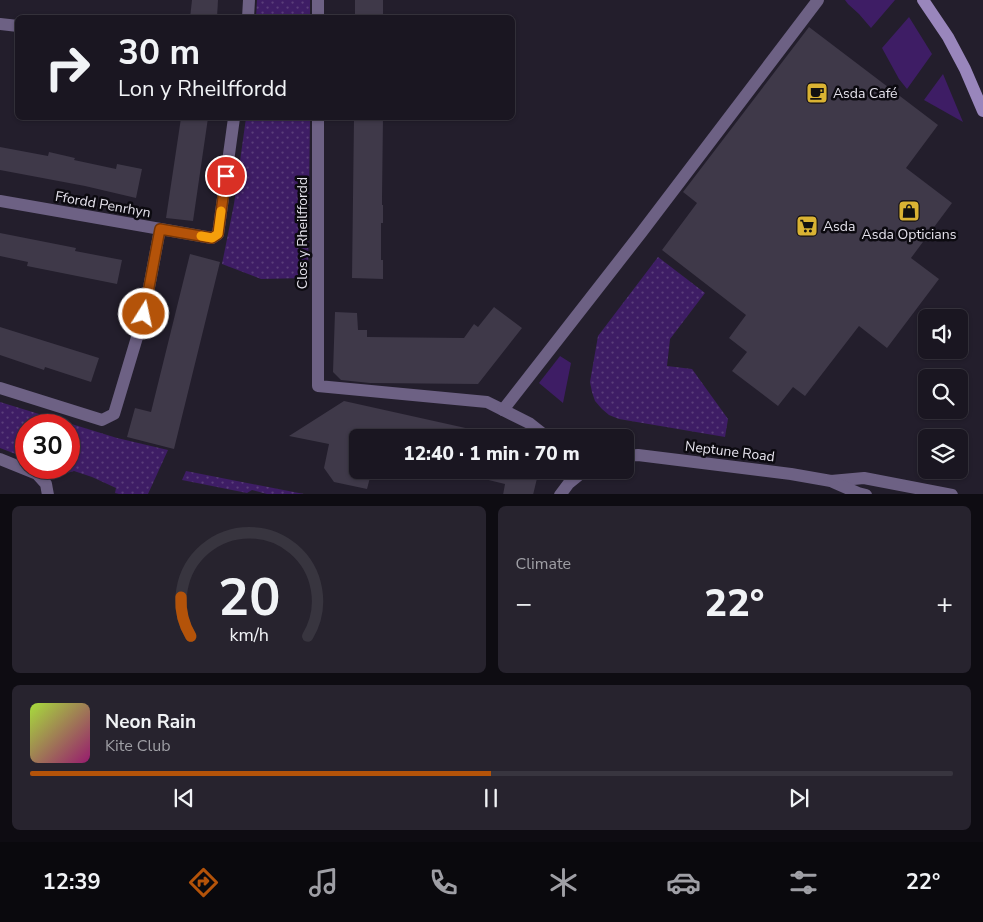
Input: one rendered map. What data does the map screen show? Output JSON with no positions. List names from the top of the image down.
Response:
{
  "streets": {
    "street": ["Ffordd Penrhyn", "Clos y Rheilffordd", "Neptune Road"]
  },
  "places": {
    "cafe": ["Asda Café"],
    "shop": ["Asda Opticians"],
    "supermarket": ["Asda"]
  },
  "page": {
    "turn": ["30 m", "Lon y Rheilffordd"],
    "limit": "30",
    "trip": "12:40 · 1 min · 70 m",
    "tile": "Climate",
    "heat": ["−", "22°", "+"],
    "song": ["Neon Rain", "Kite Club"],
    "tabs": ["12:39", "22°"],
    "gauge": ["20", "km/h"]
  }
}
